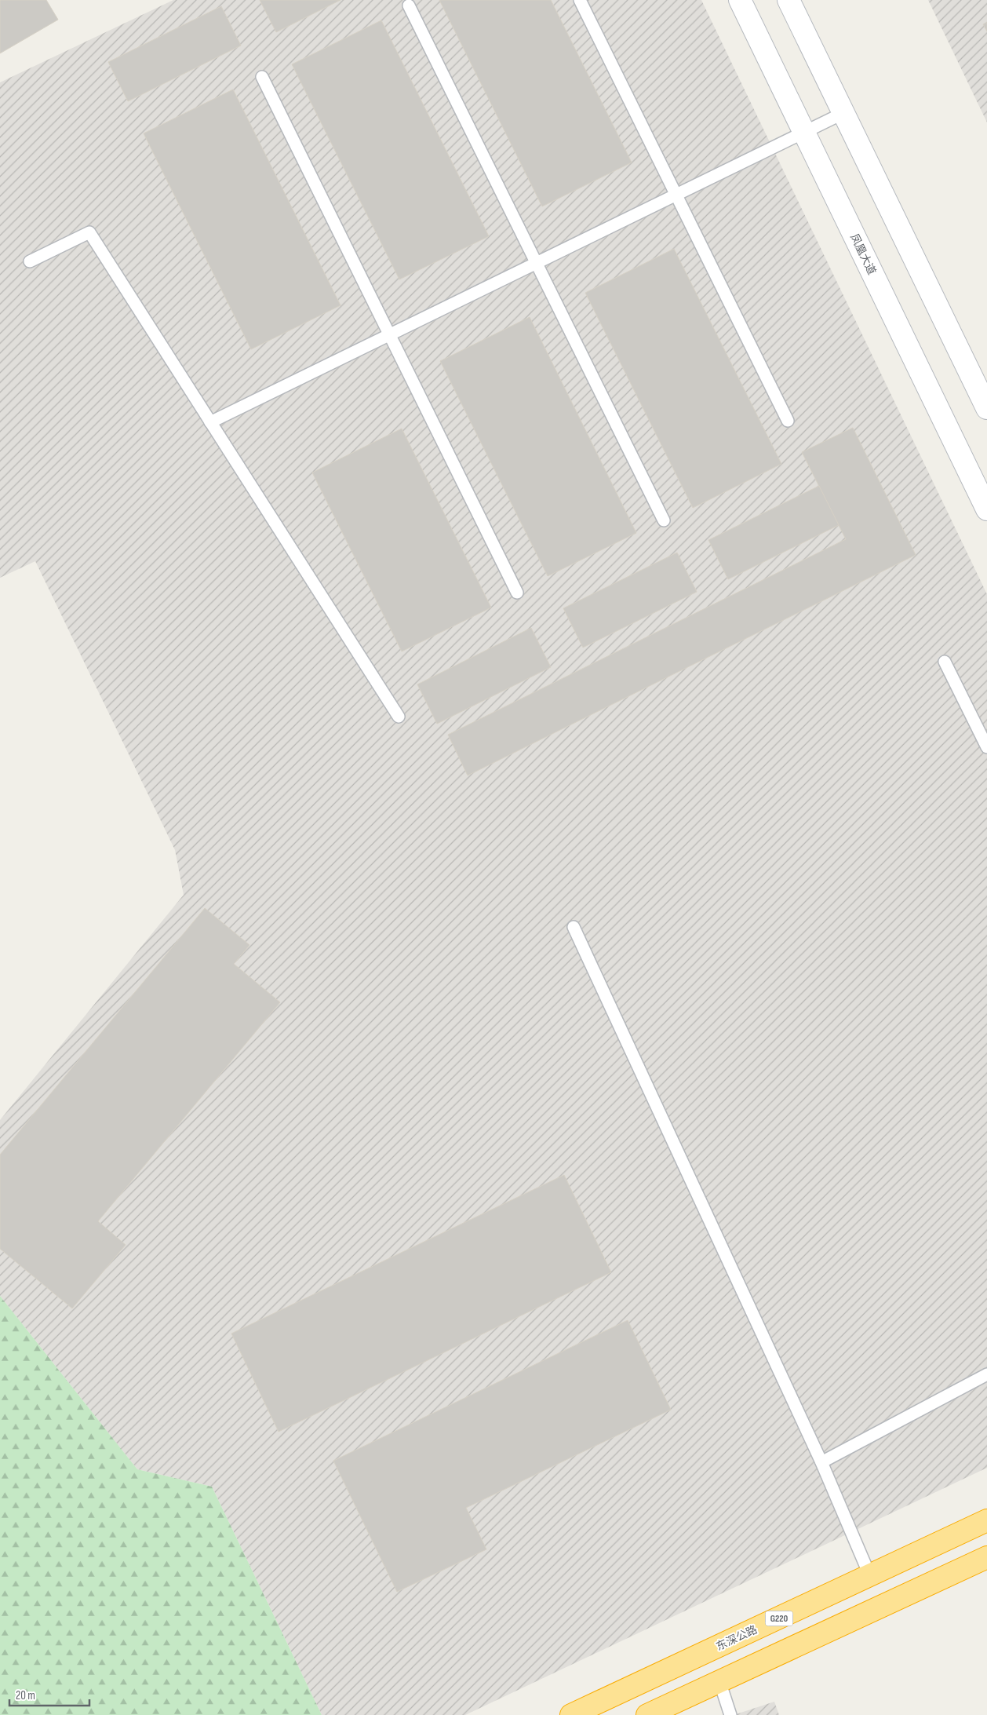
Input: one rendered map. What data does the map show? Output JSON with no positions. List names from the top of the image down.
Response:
{
  "streets": {
    "highway": ["G220", "东深公路"],
    "main road": ["凤凰大道"]
  },
  "scale_bar": "20 m"
}
